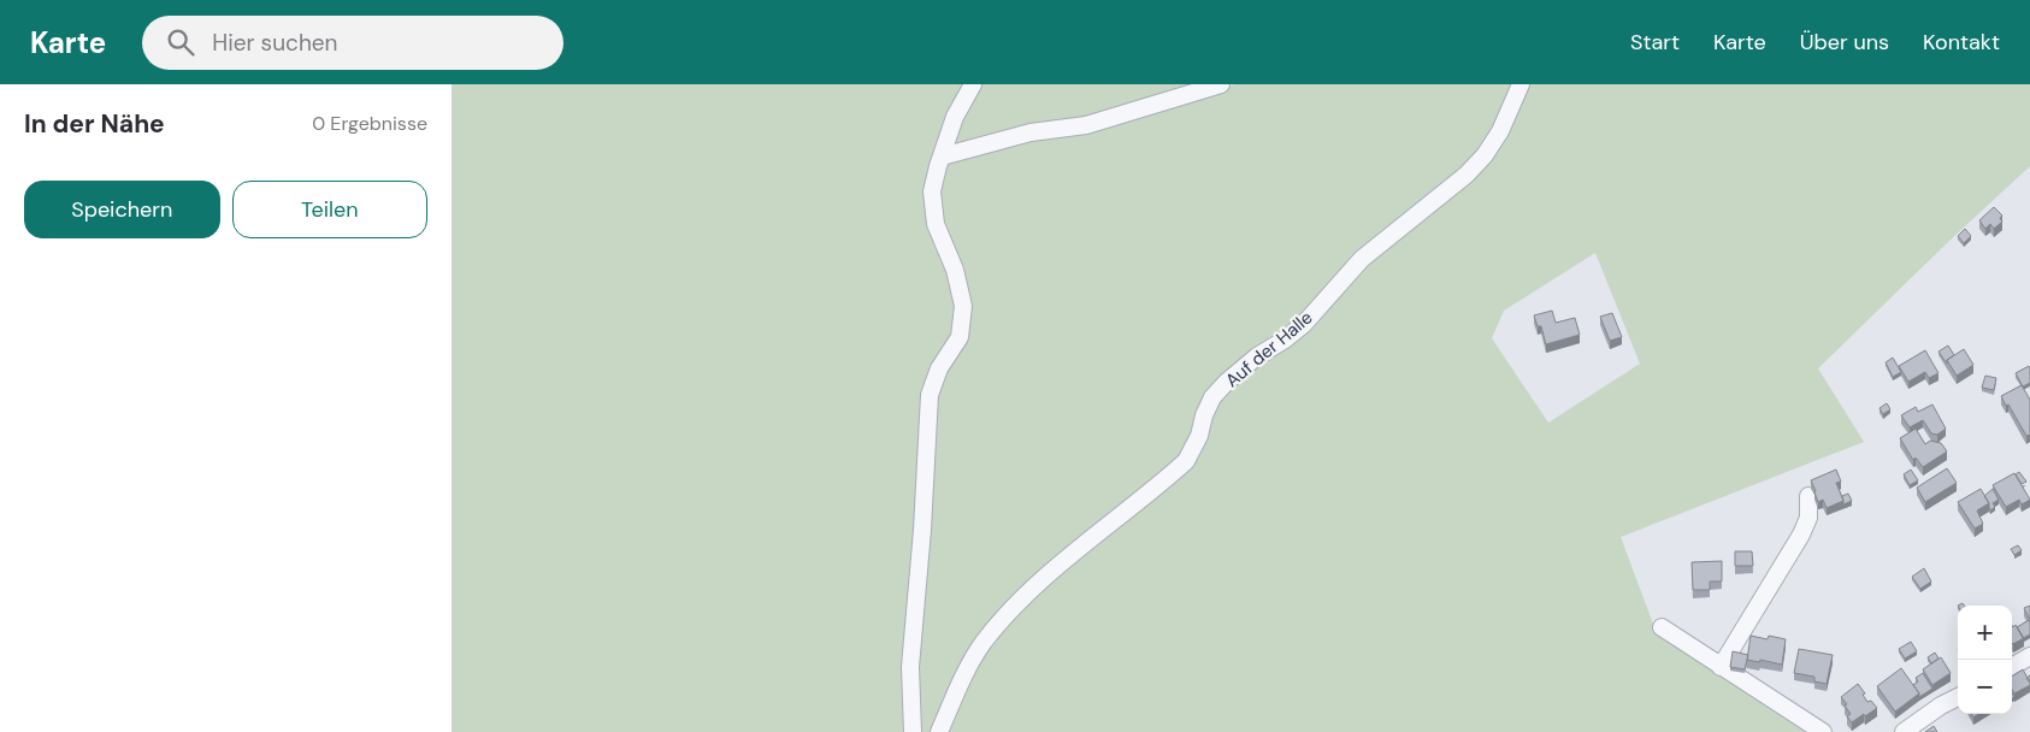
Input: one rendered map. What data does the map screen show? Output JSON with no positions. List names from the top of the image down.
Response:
{
  "streets": {
    "street": ["Auf der Halle"]
  },
  "page": {
    "header": "Karte",
    "search": "Hier suchen",
    "nav": [
      "Start",
      "Karte",
      "Über uns",
      "Kontakt"
    ],
    "heading": ["In der Nähe", "0 Ergebnisse"],
    "buttons": ["Speichern", "Teilen"],
    "map_buttons": ["+", "−"]
  }
}
